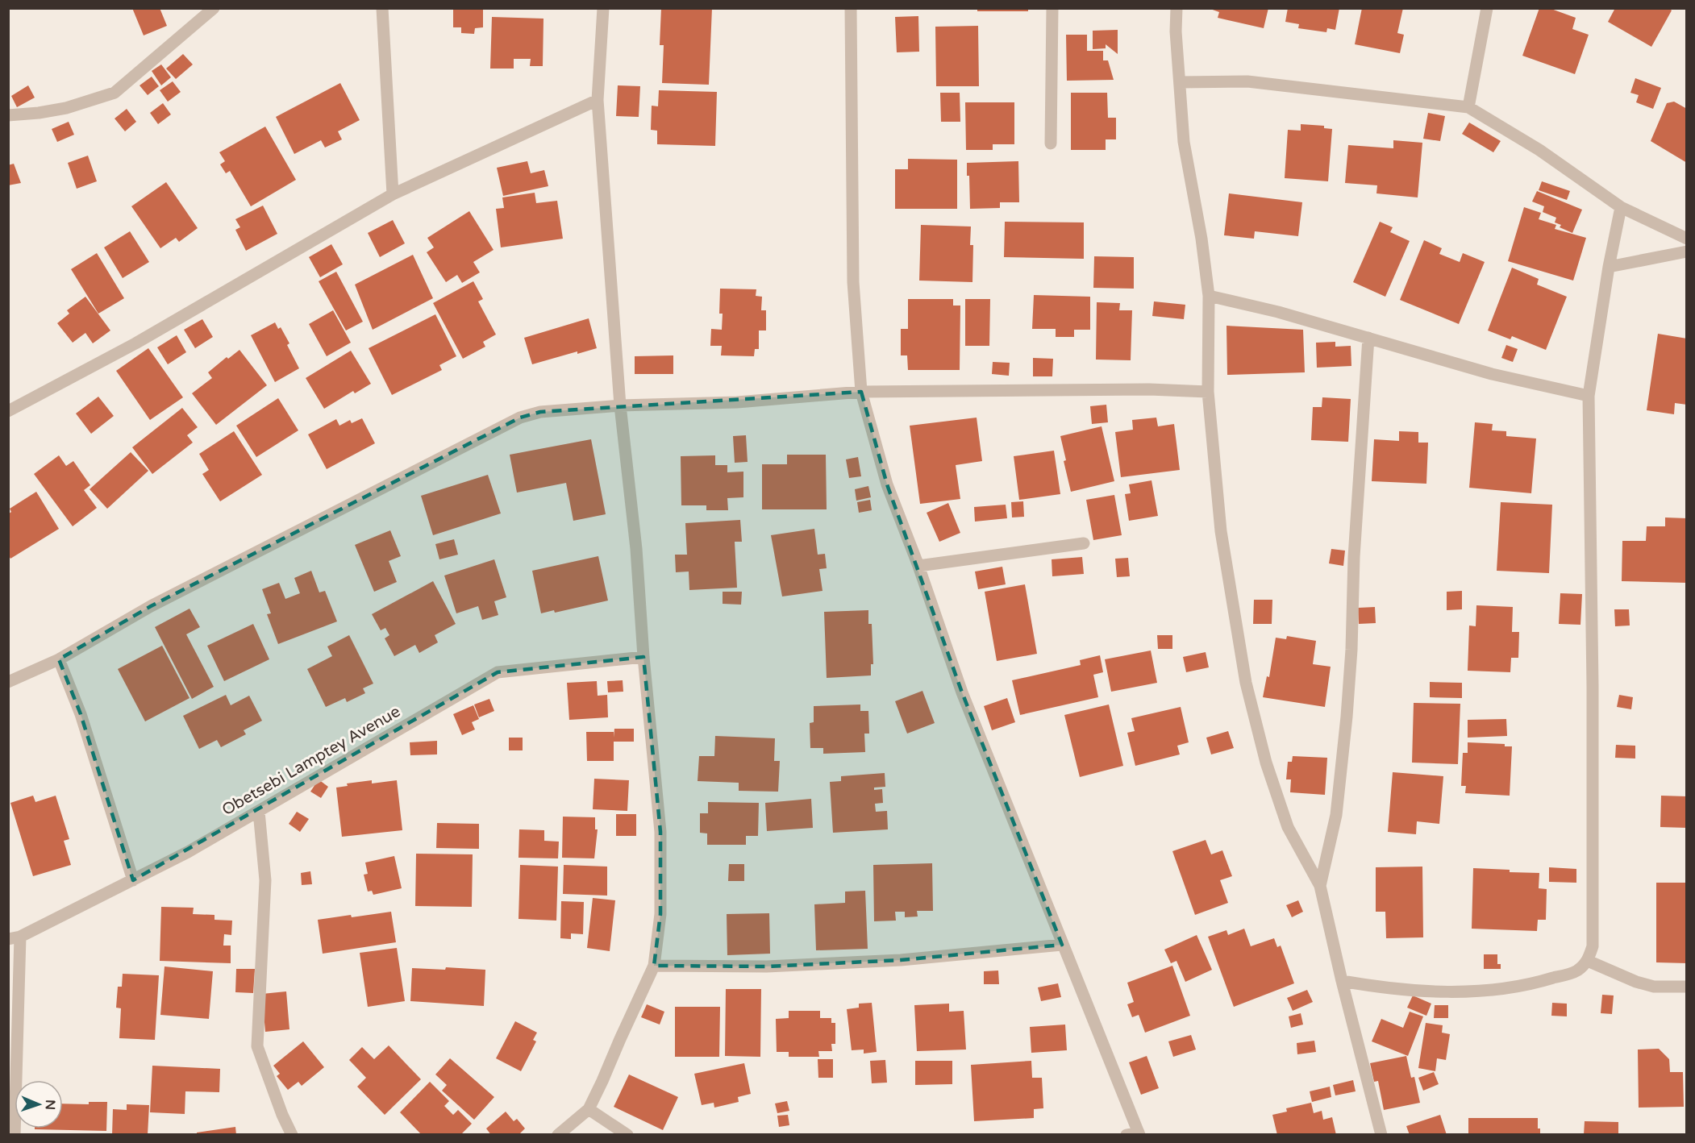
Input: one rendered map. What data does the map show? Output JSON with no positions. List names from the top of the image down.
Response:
{
  "streets": {
    "street": ["Obetsebi Lamptey Avenue"]
  },
  "north": "right"
}
